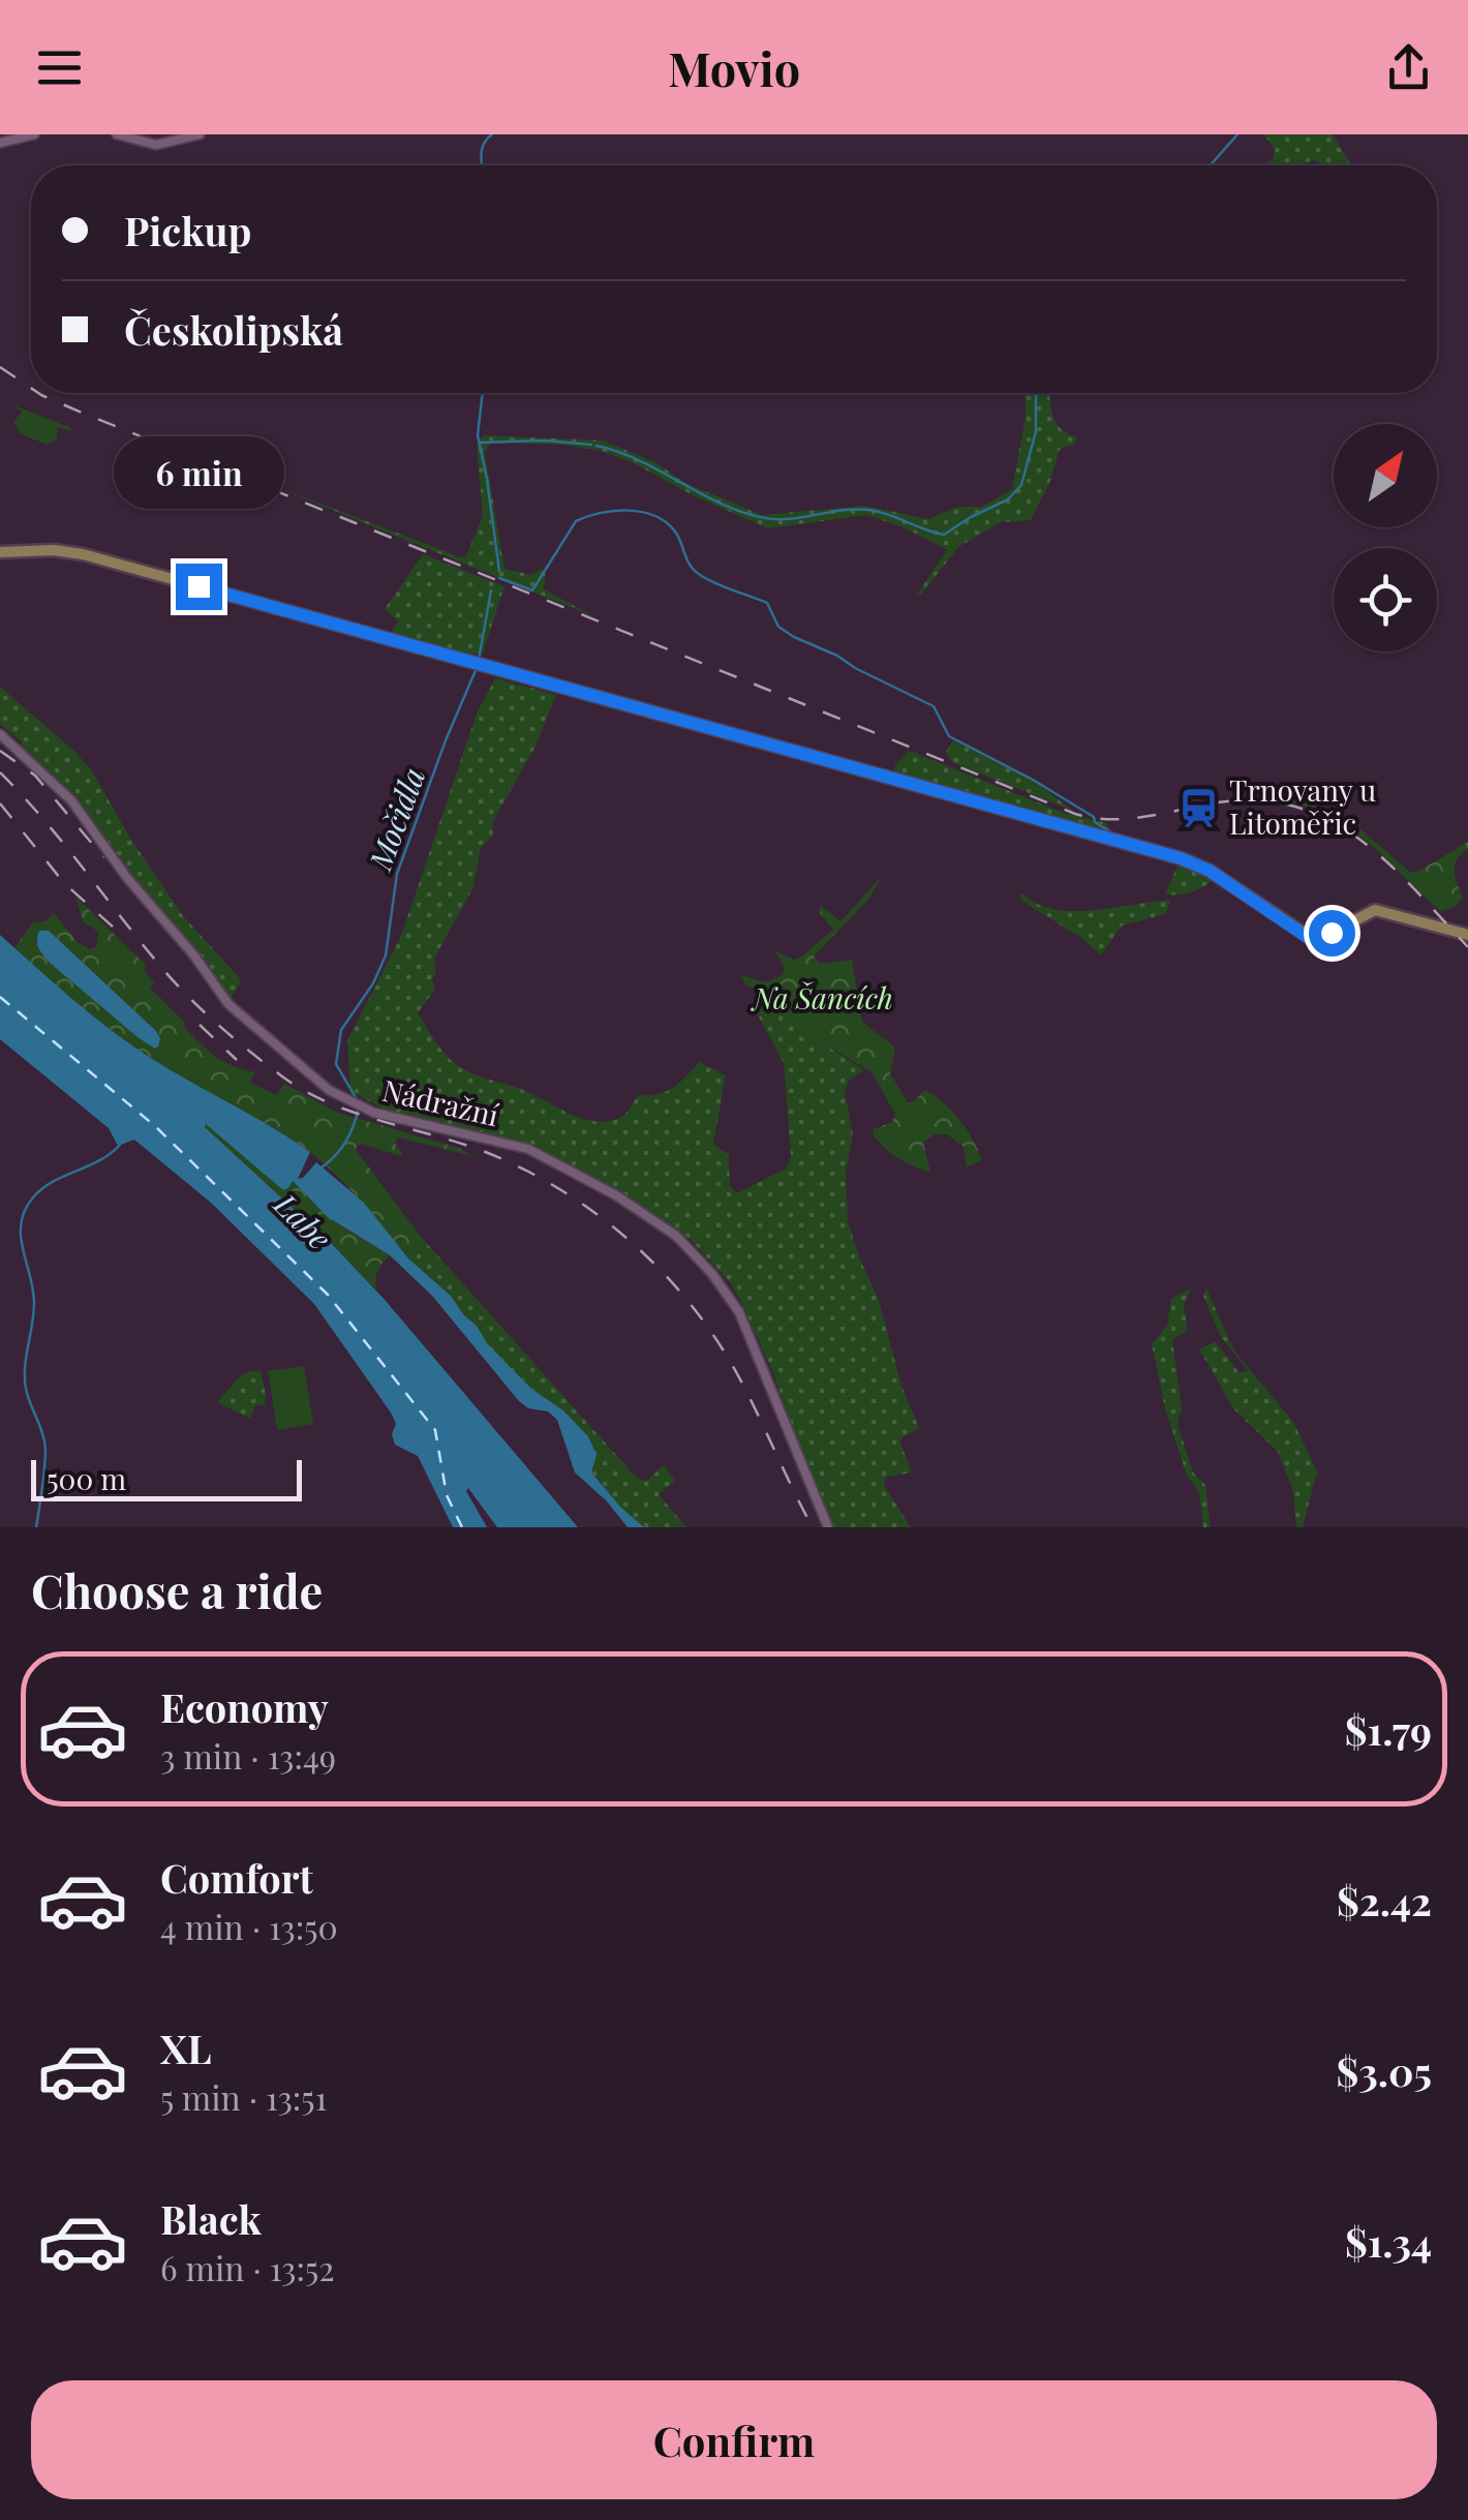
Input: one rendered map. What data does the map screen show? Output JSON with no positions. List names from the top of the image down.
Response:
{
  "streets": {
    "main road": ["Nádražní"]
  },
  "water": ["Močidla", "Labe"],
  "parks": ["Na Šancích"],
  "places": {
    "station": ["Trnovany u Litoměřic"]
  },
  "scale_bar": "500 m",
  "north": "top right",
  "page": {
    "header": "Movio",
    "banner": ["Pickup", "Českolipská"],
    "bubble": "6 min",
    "scale": "500 m",
    "heading": "Choose a ride",
    "list": [
      {
        "name": "Economy",
        "note": "3 min · 13:49",
        "value": "$1.79"
      },
      {
        "name": "Comfort",
        "note": "4 min · 13:50",
        "value": "$2.42"
      },
      {
        "name": "XL",
        "note": "5 min · 13:51",
        "value": "$3.05"
      },
      {
        "name": "Black",
        "note": "6 min · 13:52",
        "value": "$1.34"
      }
    ],
    "buttons": "Confirm"
  }
}
